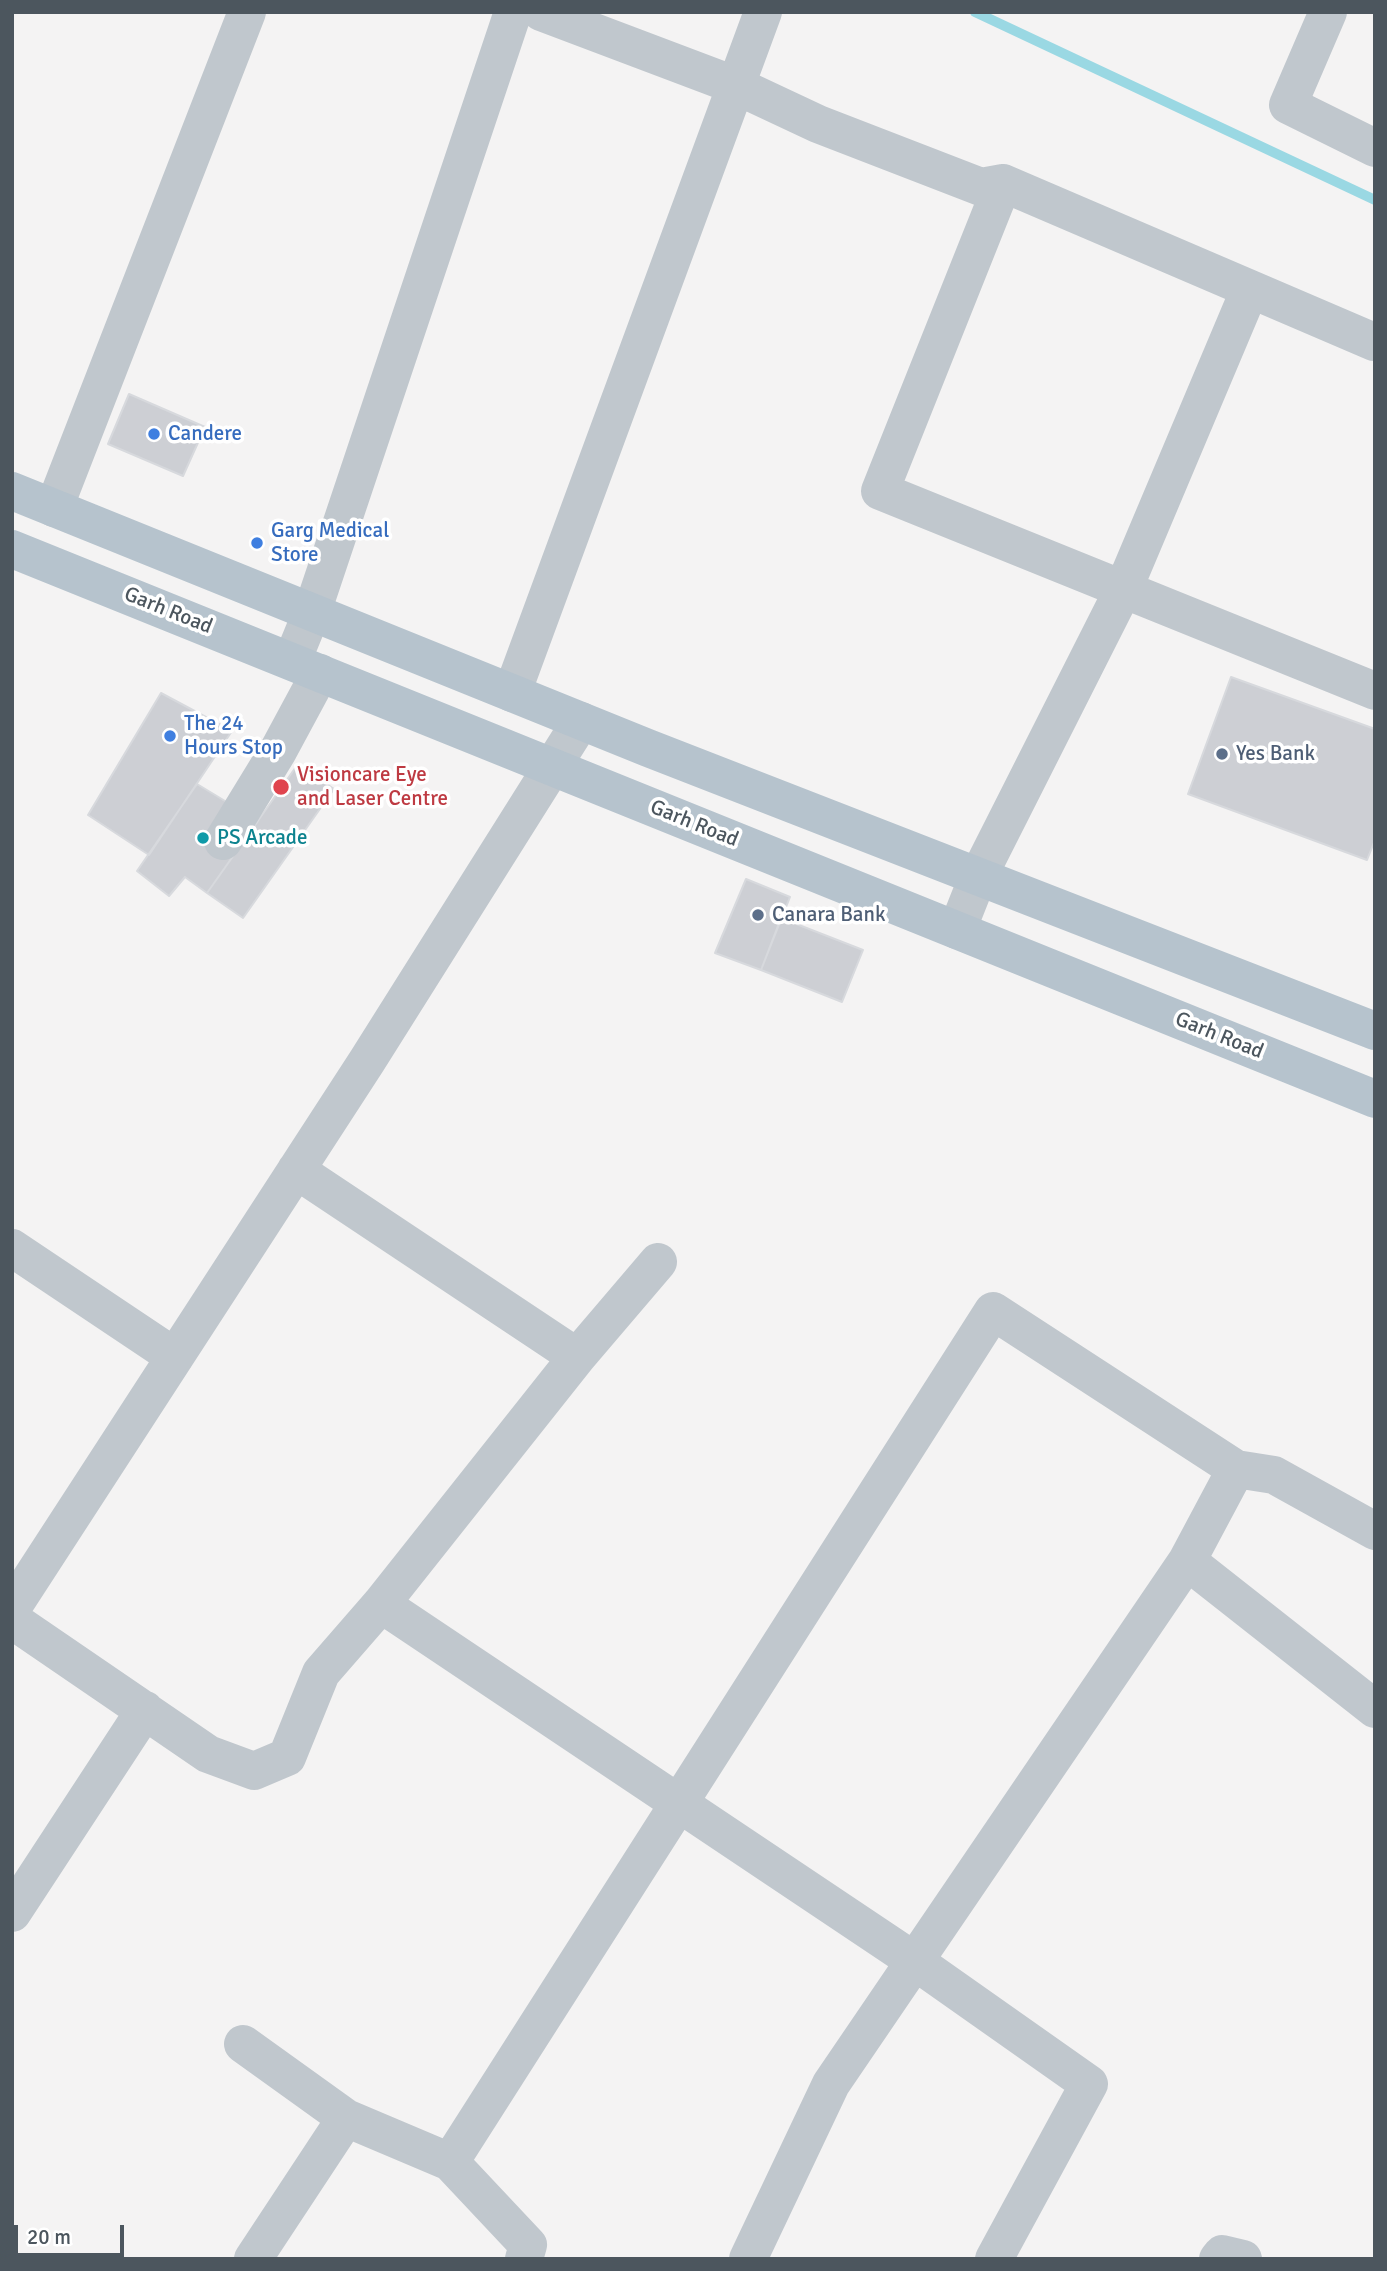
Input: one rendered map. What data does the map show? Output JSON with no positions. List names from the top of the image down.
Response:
{
  "streets": {
    "main road": ["Garh Road"]
  },
  "places": [
    "Candere",
    "Garg Medical Store",
    "The 24 Hours Stop",
    "Yes Bank",
    "Visioncare Eye and Laser Centre",
    "PS Arcade",
    "Canara Bank"
  ],
  "scale_bar": "20 m"
}
